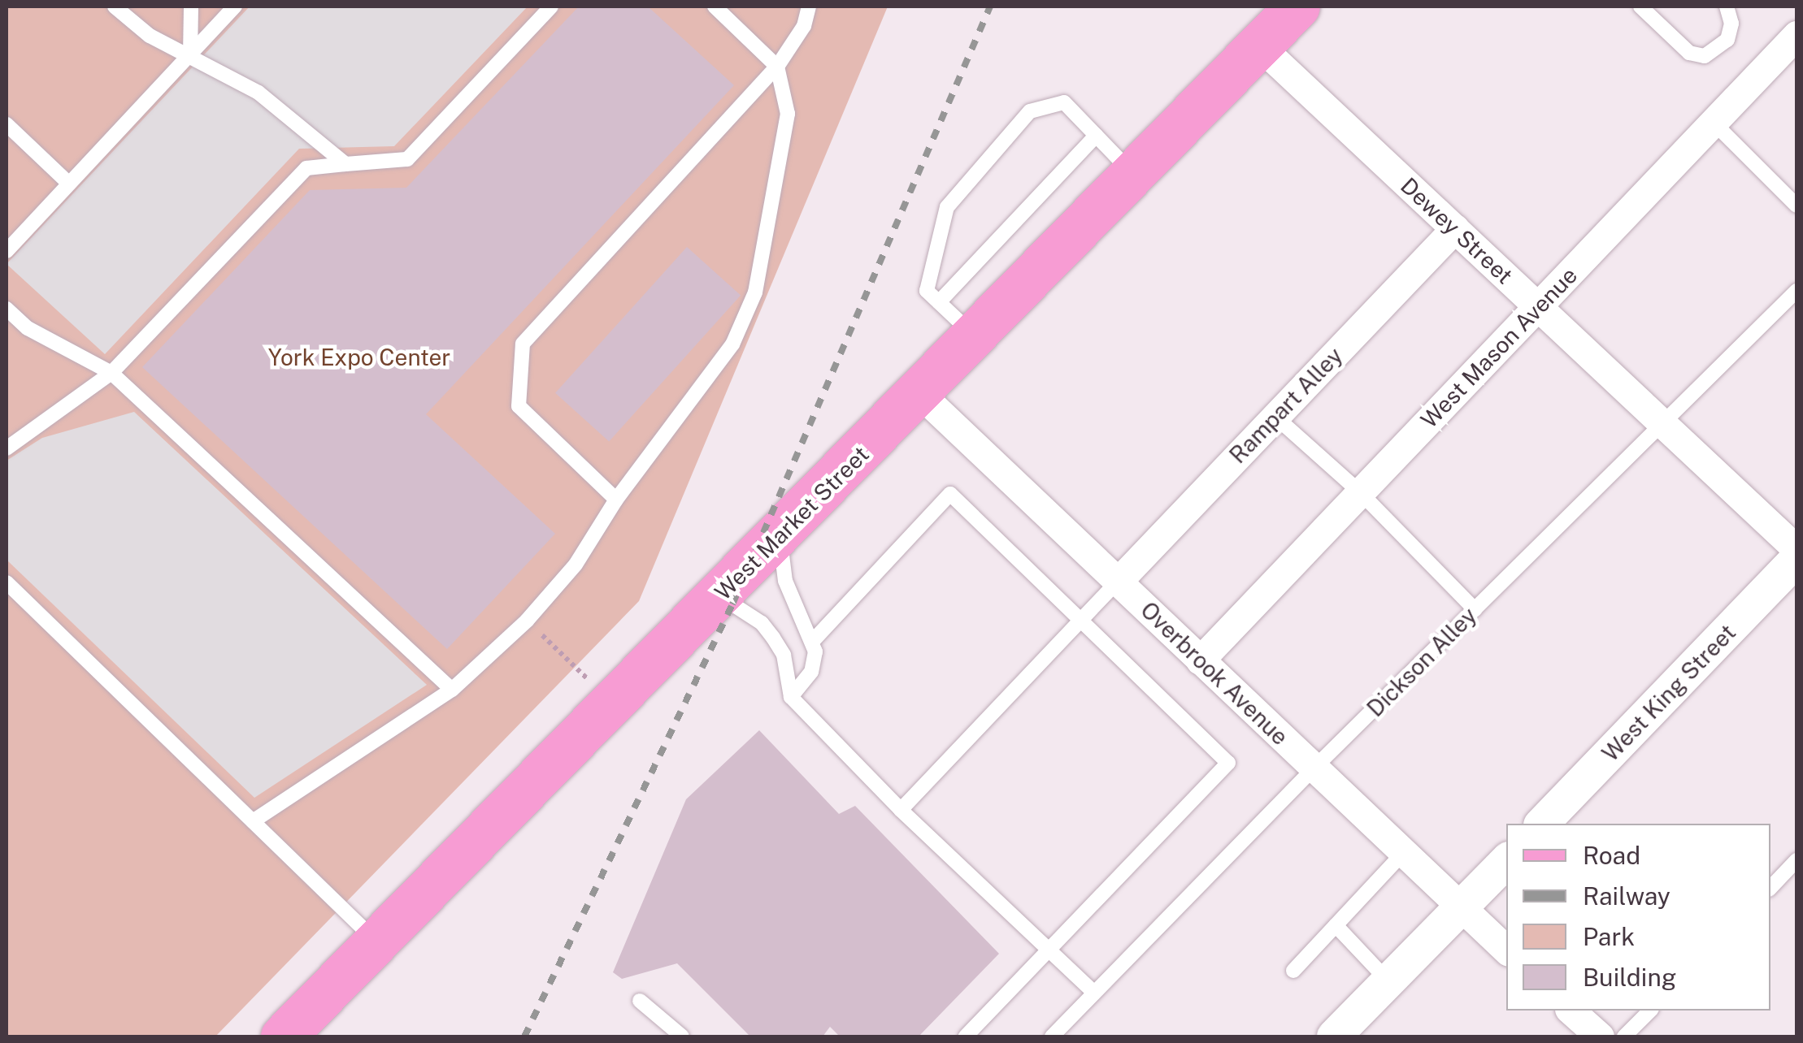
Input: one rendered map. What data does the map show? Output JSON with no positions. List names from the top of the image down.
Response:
{
  "streets": {
    "main road": ["West Market Street"],
    "street": [
      "Dewey Street",
      "West Mason Avenue",
      "Rampart Alley",
      "Overbrook Avenue",
      "West King Street"
    ],
    "lane": ["Dickson Alley"]
  },
  "crossings": [
    ["Dewey Street", "West Mason Avenue"],
    ["Dewey Street", "Rampart Alley"],
    ["Dewey Street", "West Market Street"],
    ["Dewey Street", "Dickson Alley"],
    ["West Mason Avenue", "Overbrook Avenue"],
    ["Rampart Alley", "Overbrook Avenue"],
    ["West Market Street", "Overbrook Avenue"],
    ["Dickson Alley", "Overbrook Avenue"]
  ],
  "parks": ["York Expo Center"],
  "legend": [
    "Road",
    "Railway",
    "Park",
    "Building"
  ]
}
